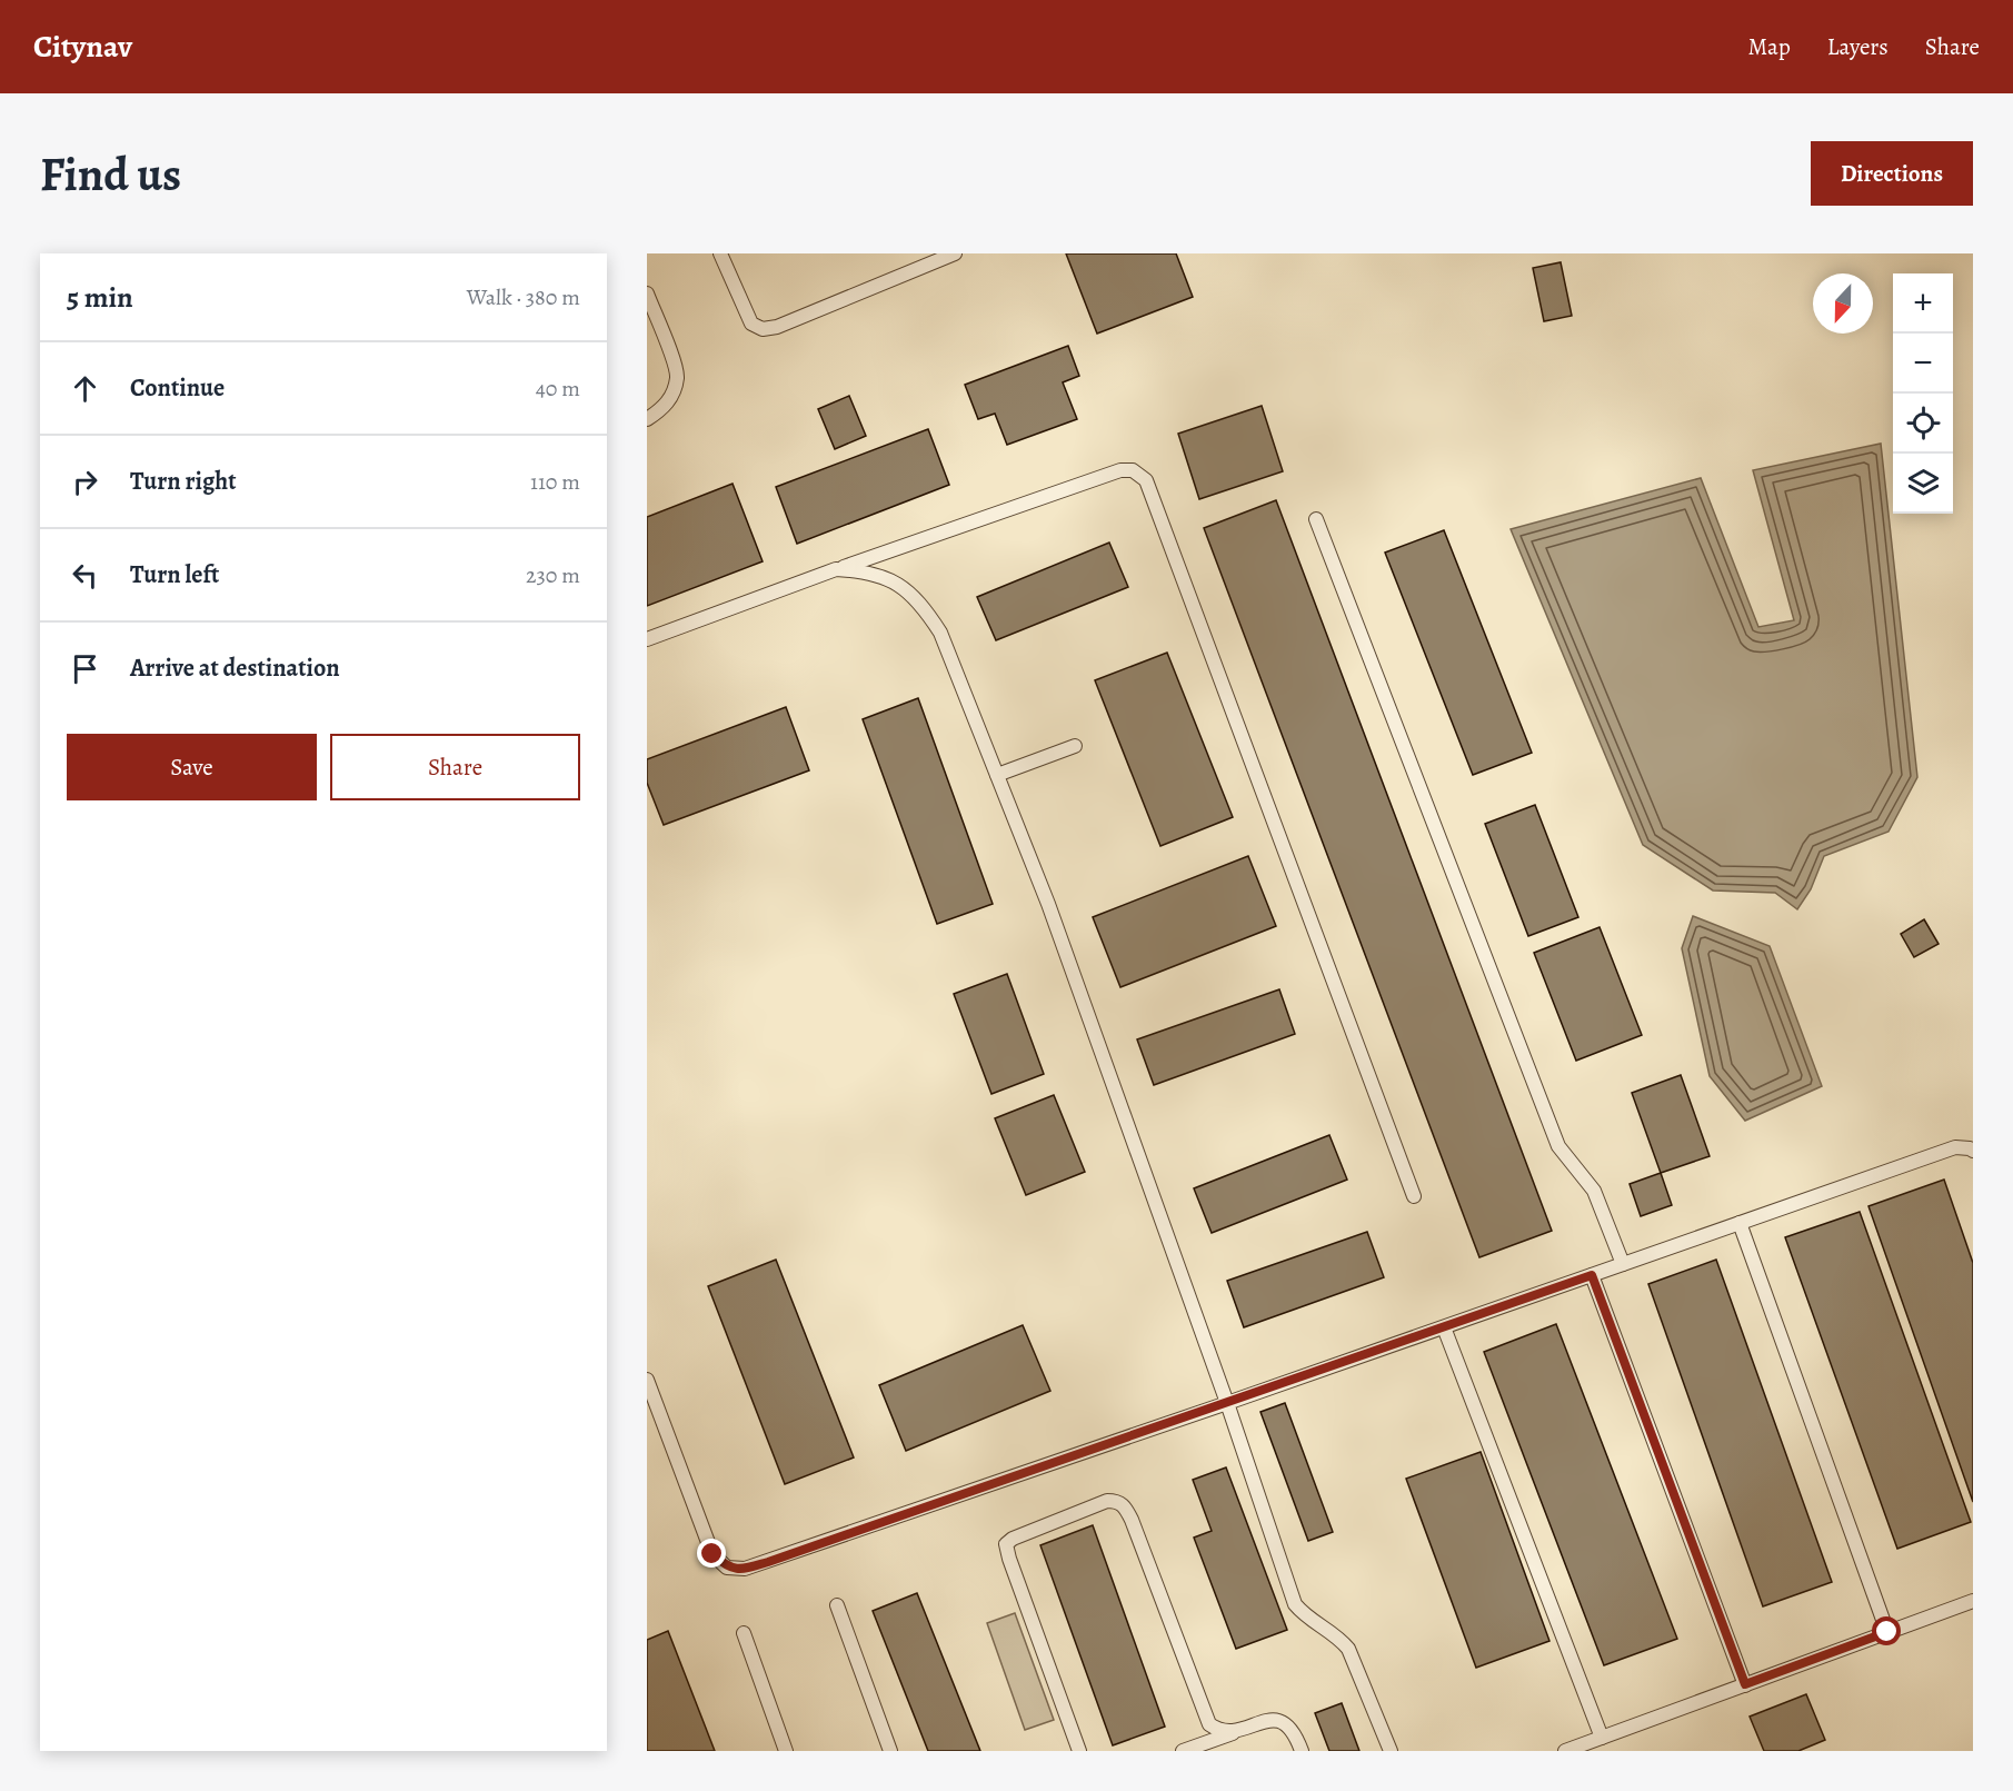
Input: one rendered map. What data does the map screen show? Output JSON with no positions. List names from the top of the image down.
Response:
{
  "north": "bottom",
  "page": {
    "header": "Citynav",
    "nav": ["Map", "Layers", "Share"],
    "buttons": [
      "Directions",
      ["Save", "Share"]
    ],
    "title": "Find us",
    "heading": ["5 min", "Walk · 380 m"],
    "map_buttons": ["+", "−"],
    "list": [
      ["Continue", "40 m"],
      ["Turn right", "110 m"],
      ["Turn left", "230 m"],
      "Arrive at destination"
    ]
  }
}
